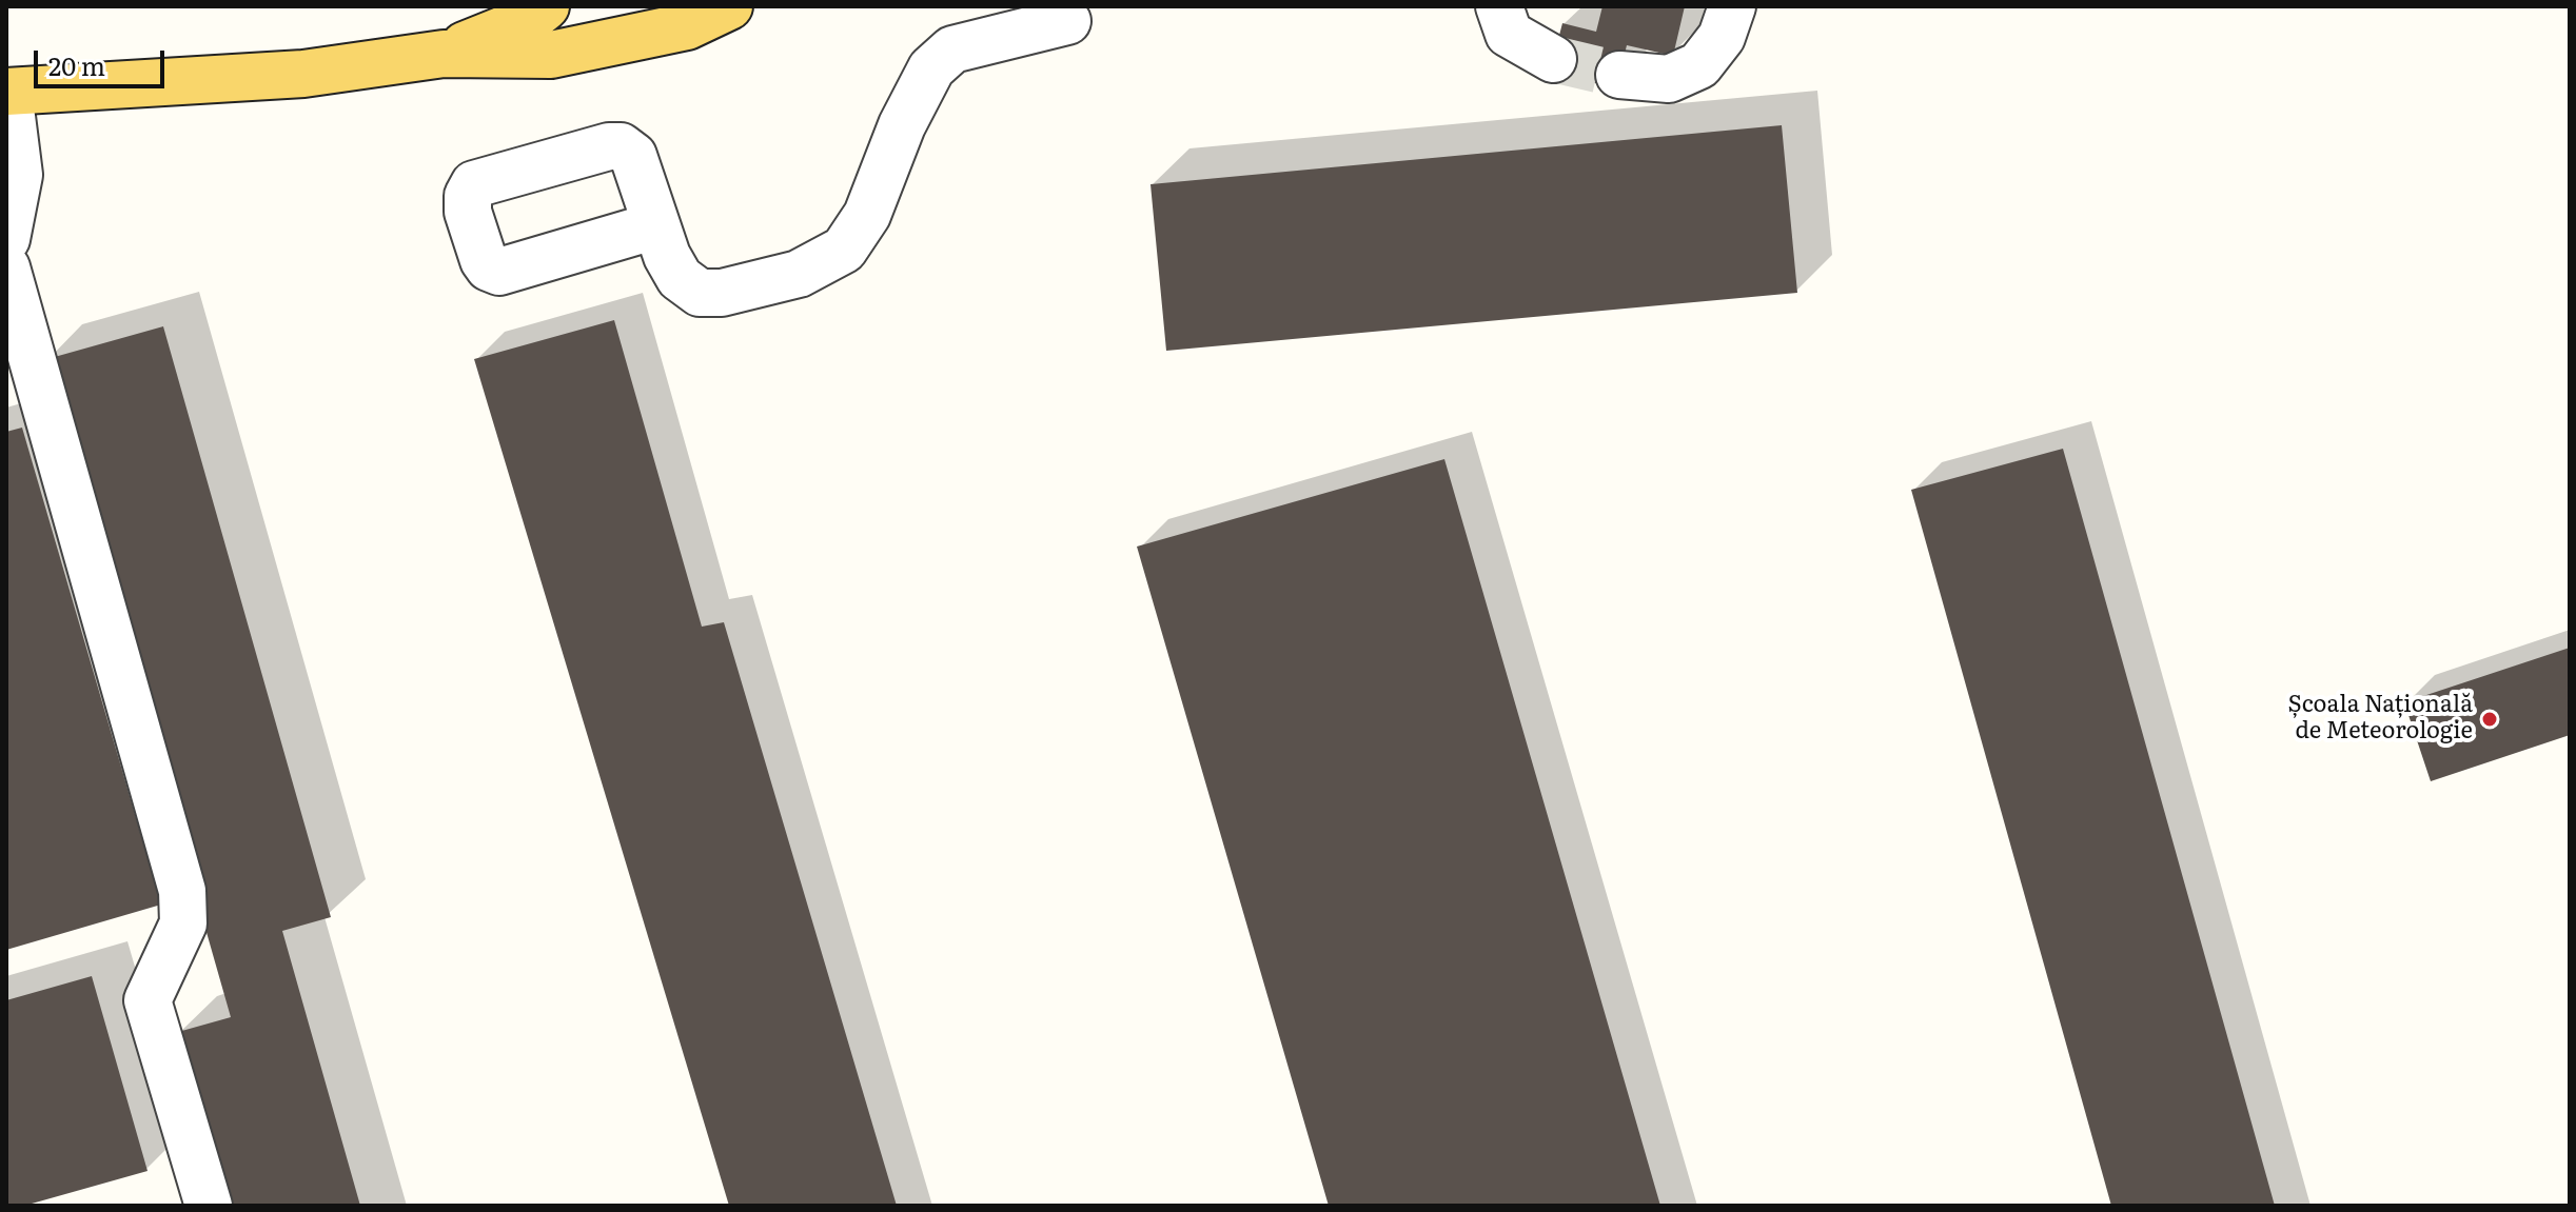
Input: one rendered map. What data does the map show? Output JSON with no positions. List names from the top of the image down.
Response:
{
  "places": ["Școala Națională de Meteorologie"],
  "scale_bar": "20 m"
}
